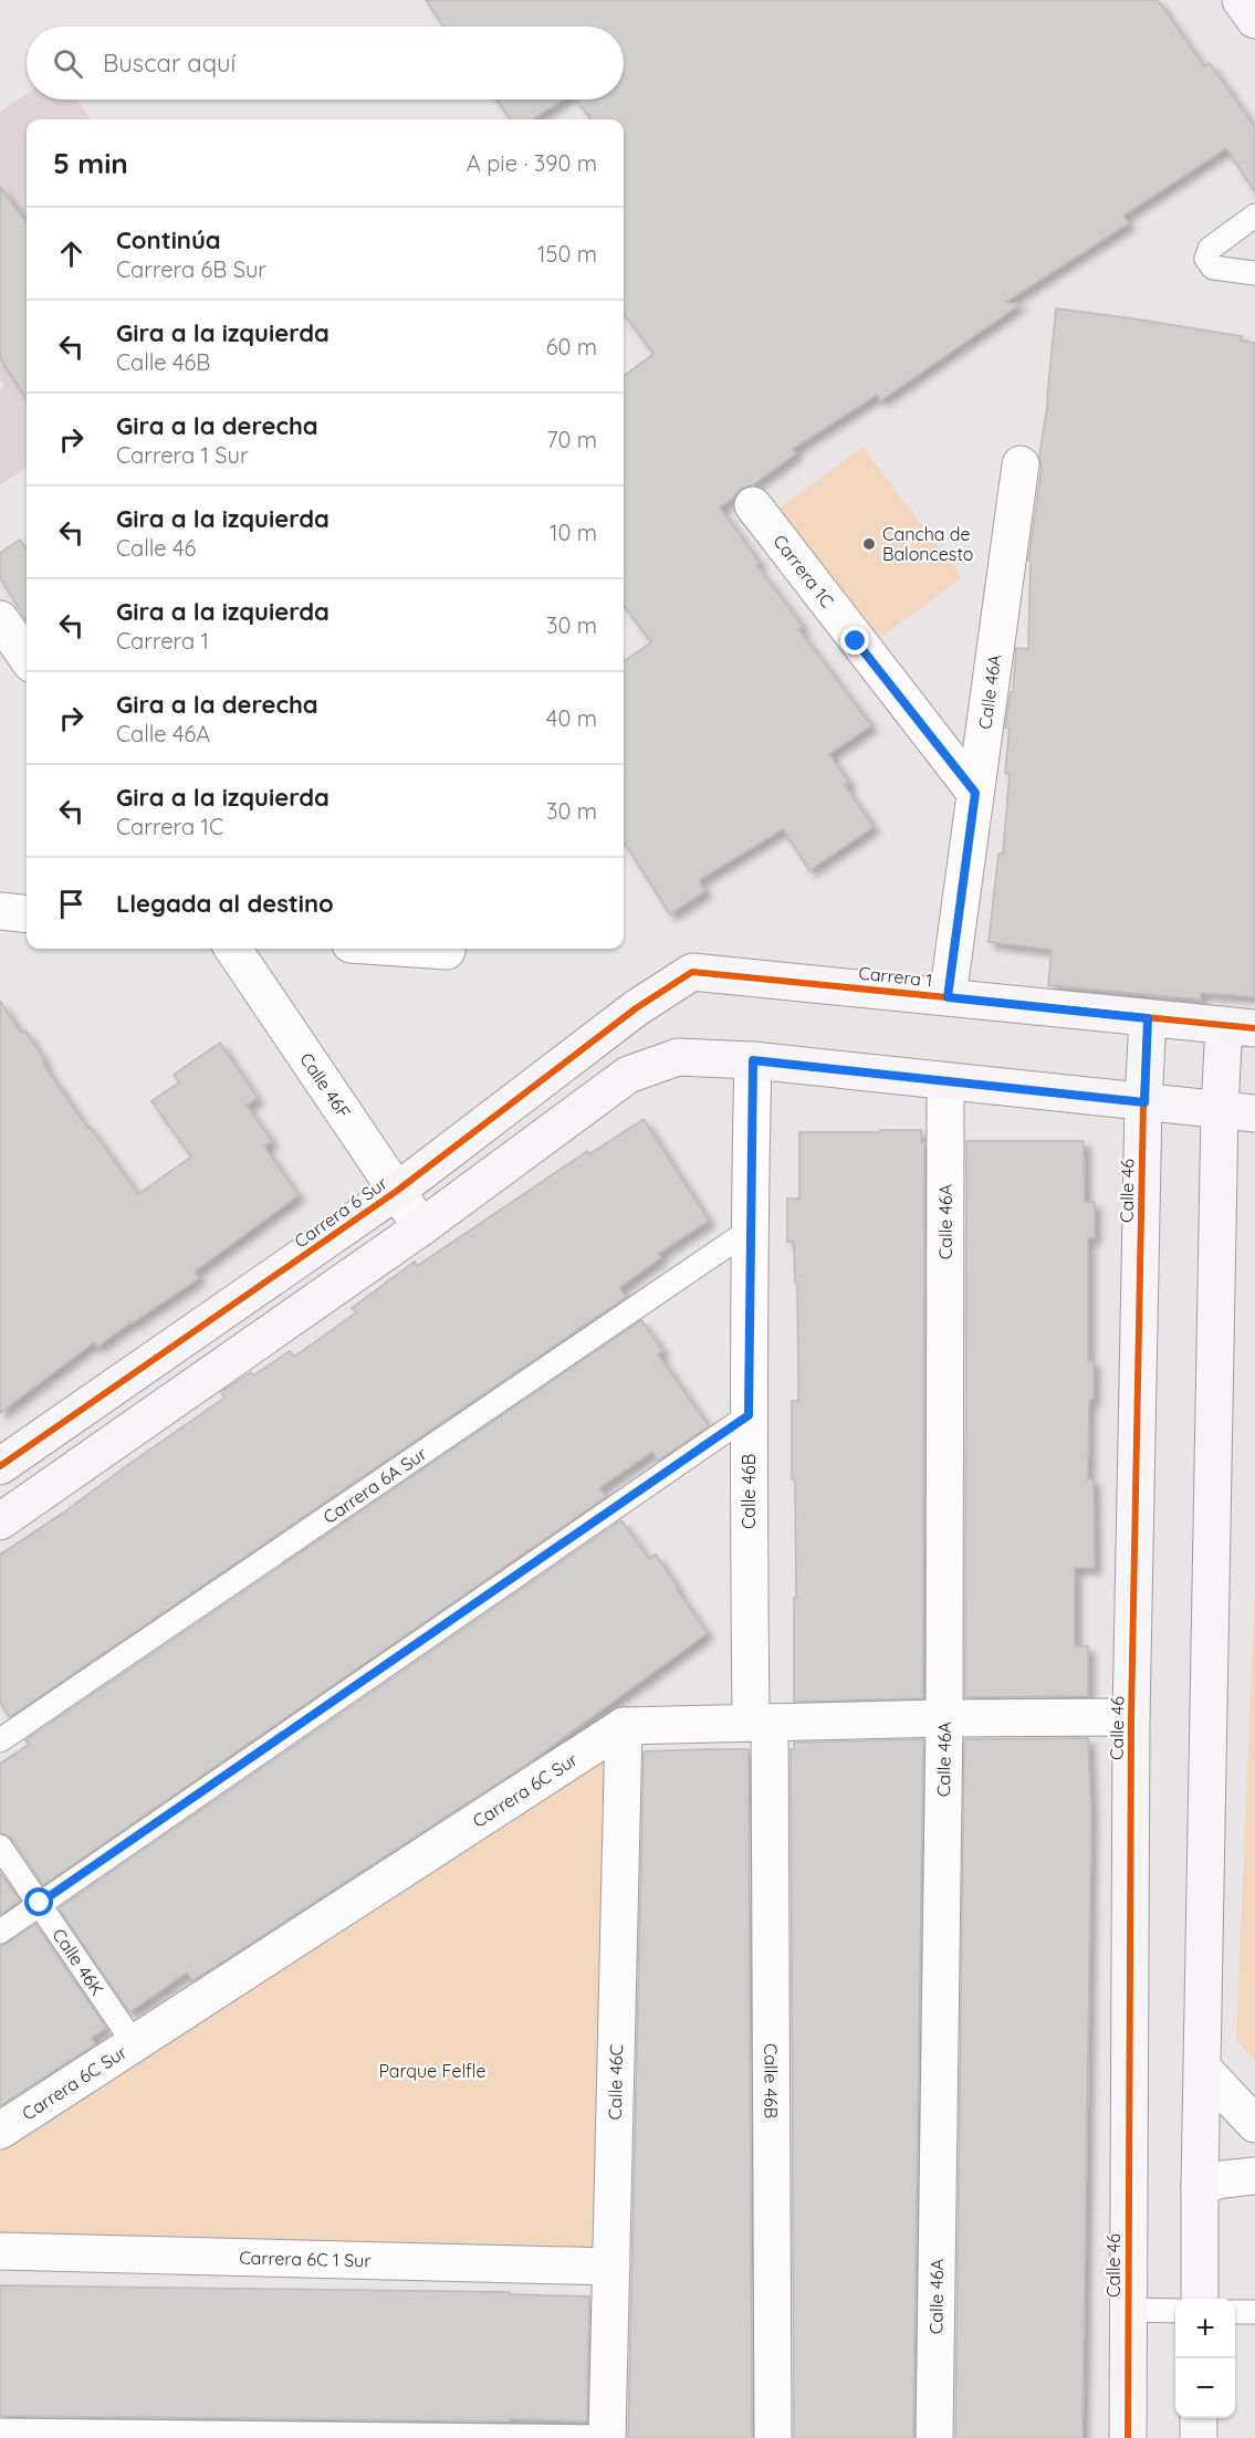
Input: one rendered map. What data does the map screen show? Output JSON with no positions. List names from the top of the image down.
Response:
{
  "streets": {
    "street": [
      "Carrera 1C",
      "Calle 46A",
      "Carrera 1",
      "Calle 46F",
      "Calle 46",
      "Carrera 6 Sur",
      "Calle 46B",
      "Carrera 6C Sur",
      "Calle 46C",
      "Carrera 6C 1 Sur"
    ],
    "lane": ["Carrera 6A Sur", "Calle 46K"]
  },
  "crossings": [
    ["Carrera 1C", "Calle 46A"],
    ["Calle 46A", "Carrera 1"],
    ["Carrera 1", "Calle 46"],
    ["Carrera 1", "Carrera 6 Sur"],
    ["Calle 46F", "Carrera 6 Sur"],
    ["Carrera 6A Sur", "Calle 46B"],
    ["Carrera 6C Sur", "Calle 46K"],
    ["Carrera 6C Sur", "Calle 46C"],
    ["Calle 46C", "Carrera 6C 1 Sur"]
  ],
  "parks": ["Parque Felfle"],
  "places": ["Cancha de Baloncesto"],
  "page": {
    "search": "Buscar aquí",
    "heading": ["5 min", "A pie · 390 m"],
    "list": [
      ["Continúa", "Carrera 6B Sur", "150 m"],
      ["Gira a la izquierda", "Calle 46B", "60 m"],
      ["Gira a la derecha", "Carrera 1 Sur", "70 m"],
      ["Gira a la izquierda", "Calle 46", "10 m"],
      ["Gira a la izquierda", "Carrera 1", "30 m"],
      ["Gira a la derecha", "Calle 46A", "40 m"],
      ["Gira a la izquierda", "Carrera 1C", "30 m"],
      "Llegada al destino"
    ],
    "map_buttons": ["+", "−"]
  }
}
